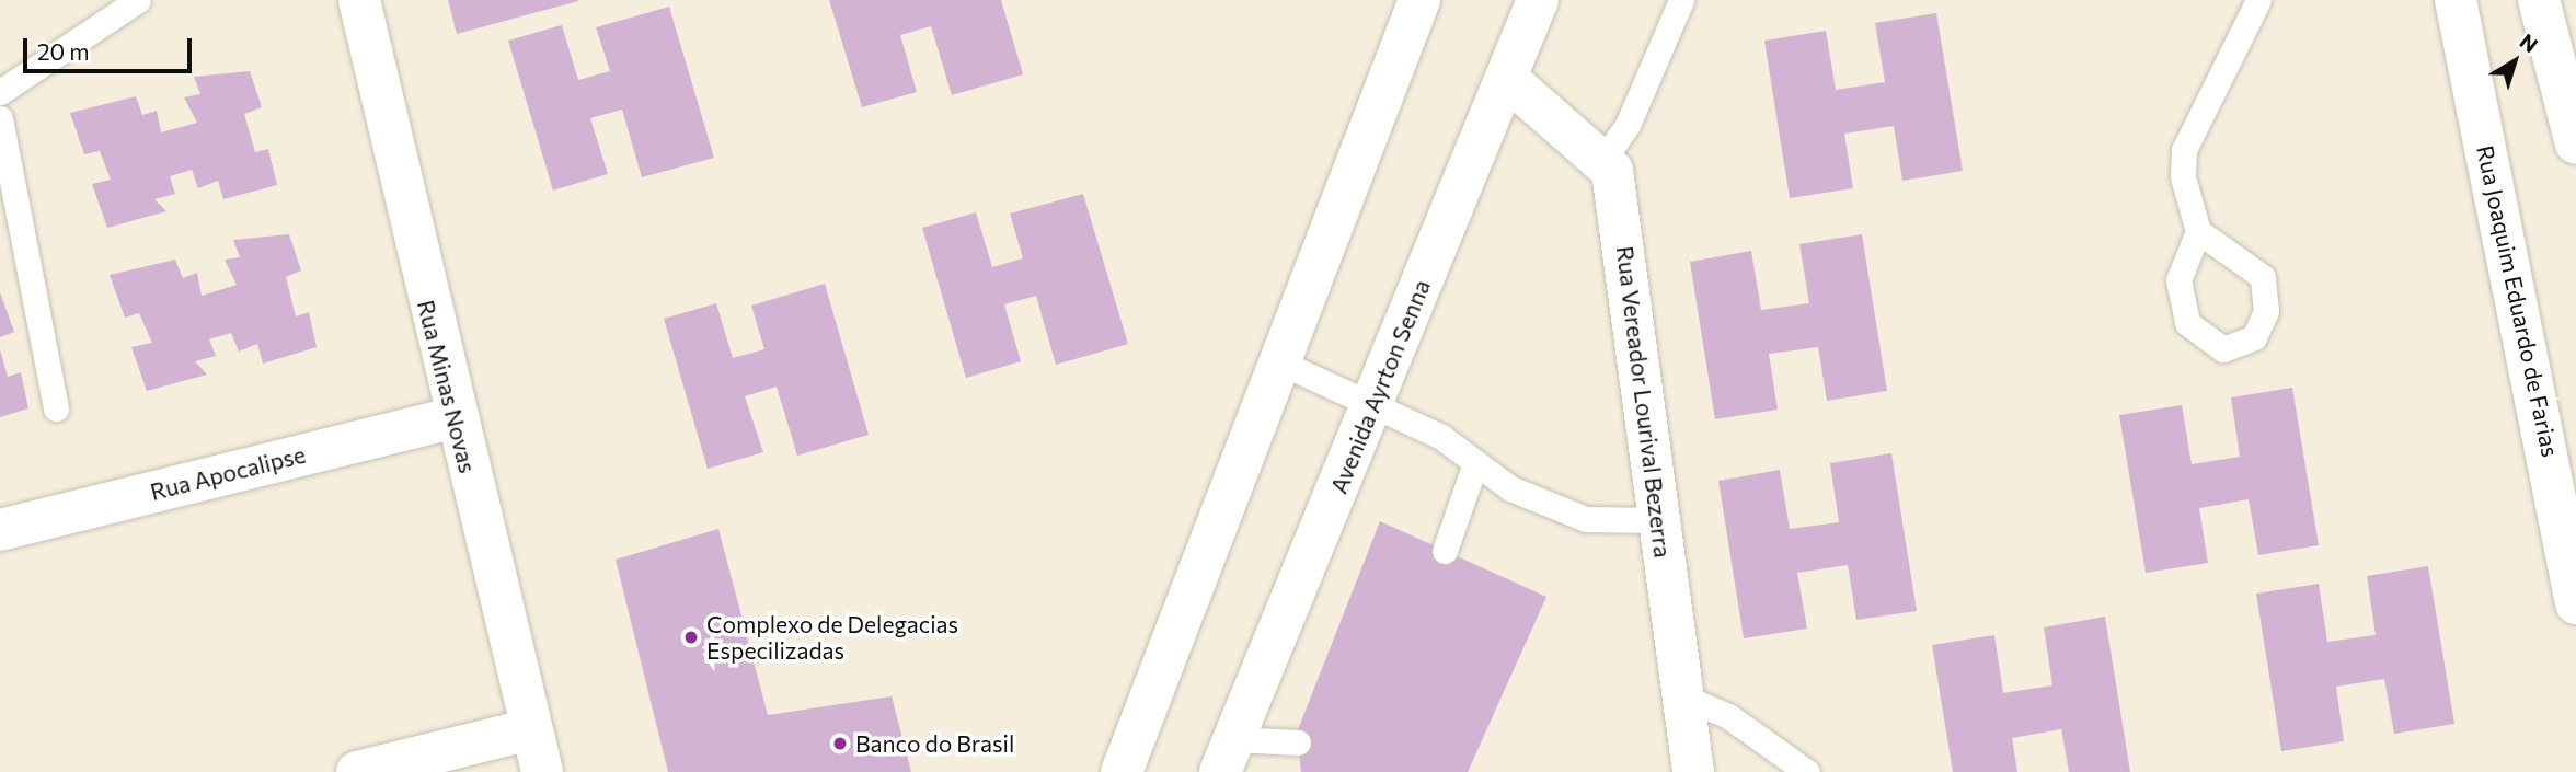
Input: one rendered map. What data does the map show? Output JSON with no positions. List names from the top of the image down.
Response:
{
  "streets": {
    "street": [
      "Rua Joaquim Eduardo de Farias",
      "Rua Minas Novas",
      "Avenida Ayrton Senna",
      "Rua Vereador Lourival Bezerra",
      "Rua Apocalipse"
    ]
  },
  "crossings": [
    ["Rua Minas Novas", "Rua Apocalipse"]
  ],
  "places": ["Complexo de Delegacias Especilizadas", "Banco do Brasil"],
  "scale_bar": "20 m",
  "north": "top right"
}
